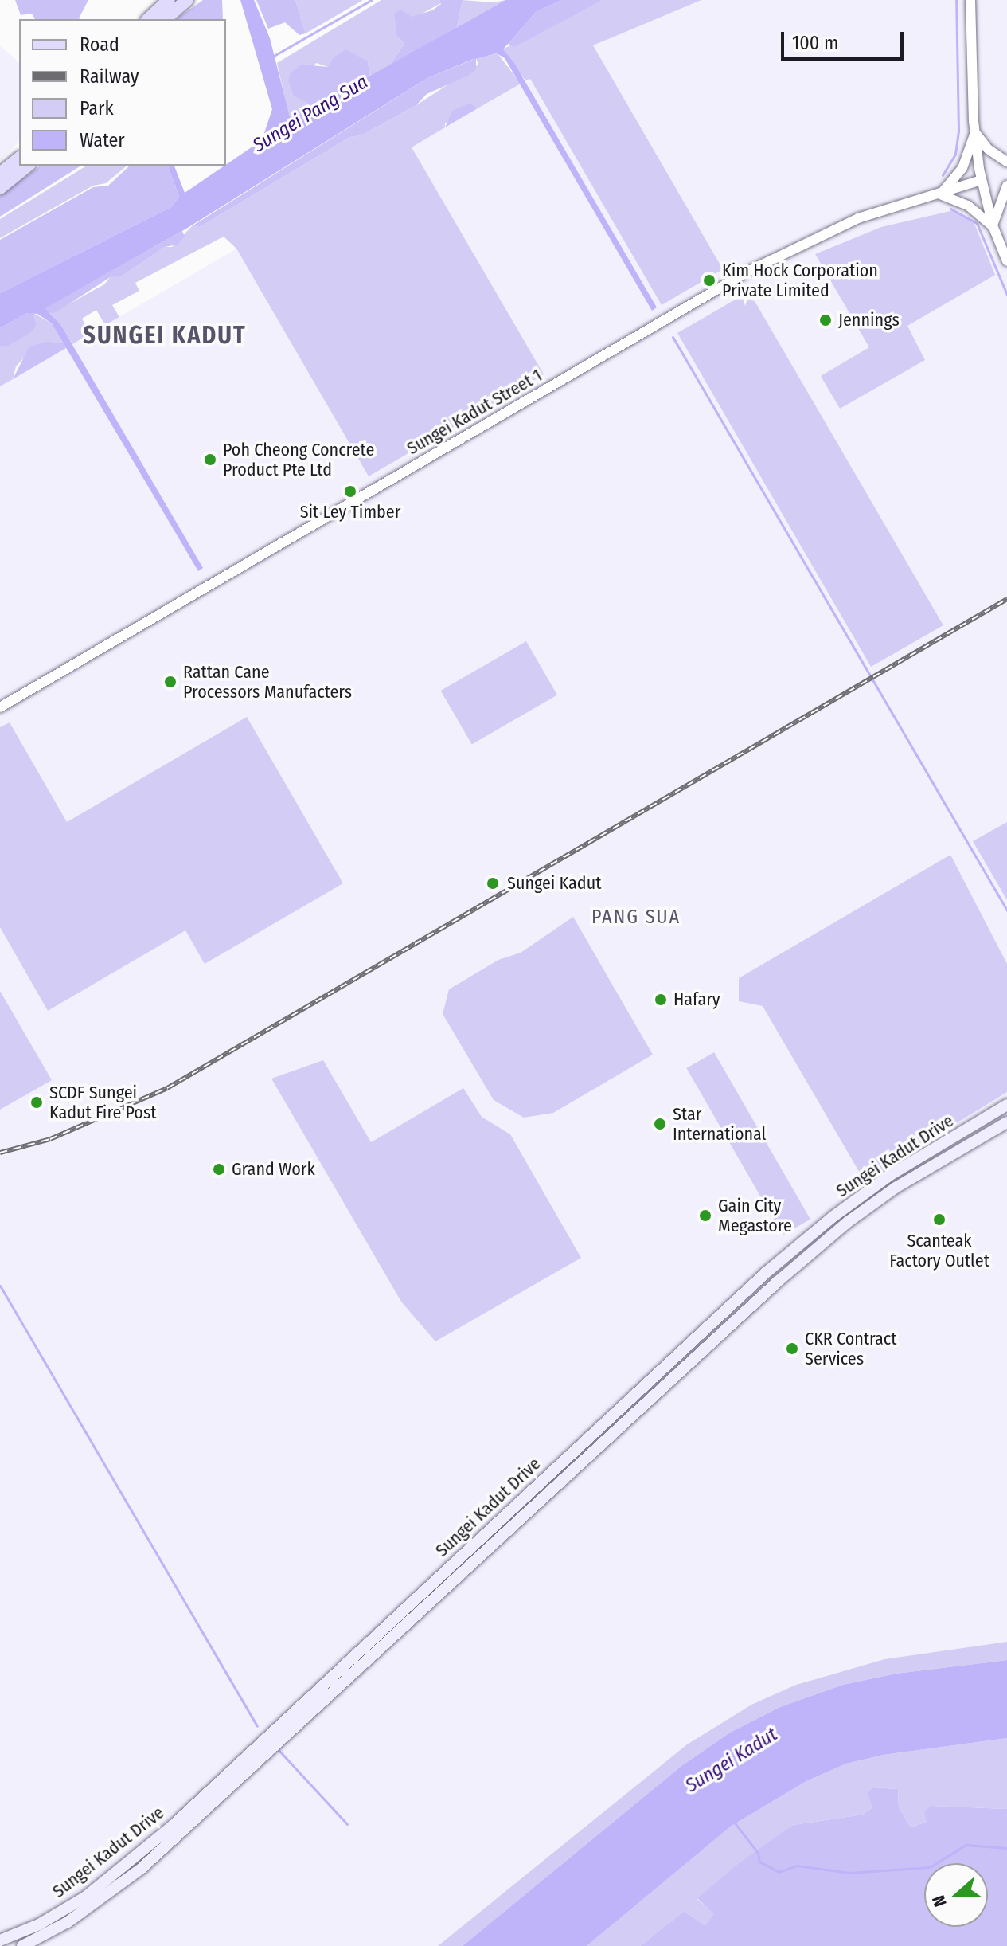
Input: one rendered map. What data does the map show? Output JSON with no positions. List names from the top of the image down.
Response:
{
  "streets": {
    "main road": ["Sungei Kadut Drive"],
    "street": ["Sungei Kadut Street 1"]
  },
  "districts": ["SUNGEI KADUT", "PANG SUA"],
  "water": ["Sungei Pang Sua", "Sungei Kadut"],
  "places": [
    "Kim Hock Corporation Private Limited",
    "Jennings",
    "Poh Cheong Concrete Product Pte Ltd",
    "Sit Ley Timber",
    "Rattan Cane Processors Manufacters",
    "Sungei Kadut",
    "Hafary",
    "SCDF Sungei Kadut Fire Post",
    "Star International",
    "Grand Work",
    "Gain City Megastore",
    "Scanteak Factory Outlet",
    "CKR Contract Services"
  ],
  "legend": [
    "Road",
    "Railway",
    "Park",
    "Water"
  ],
  "scale_bar": "100 m",
  "north": "left"
}
